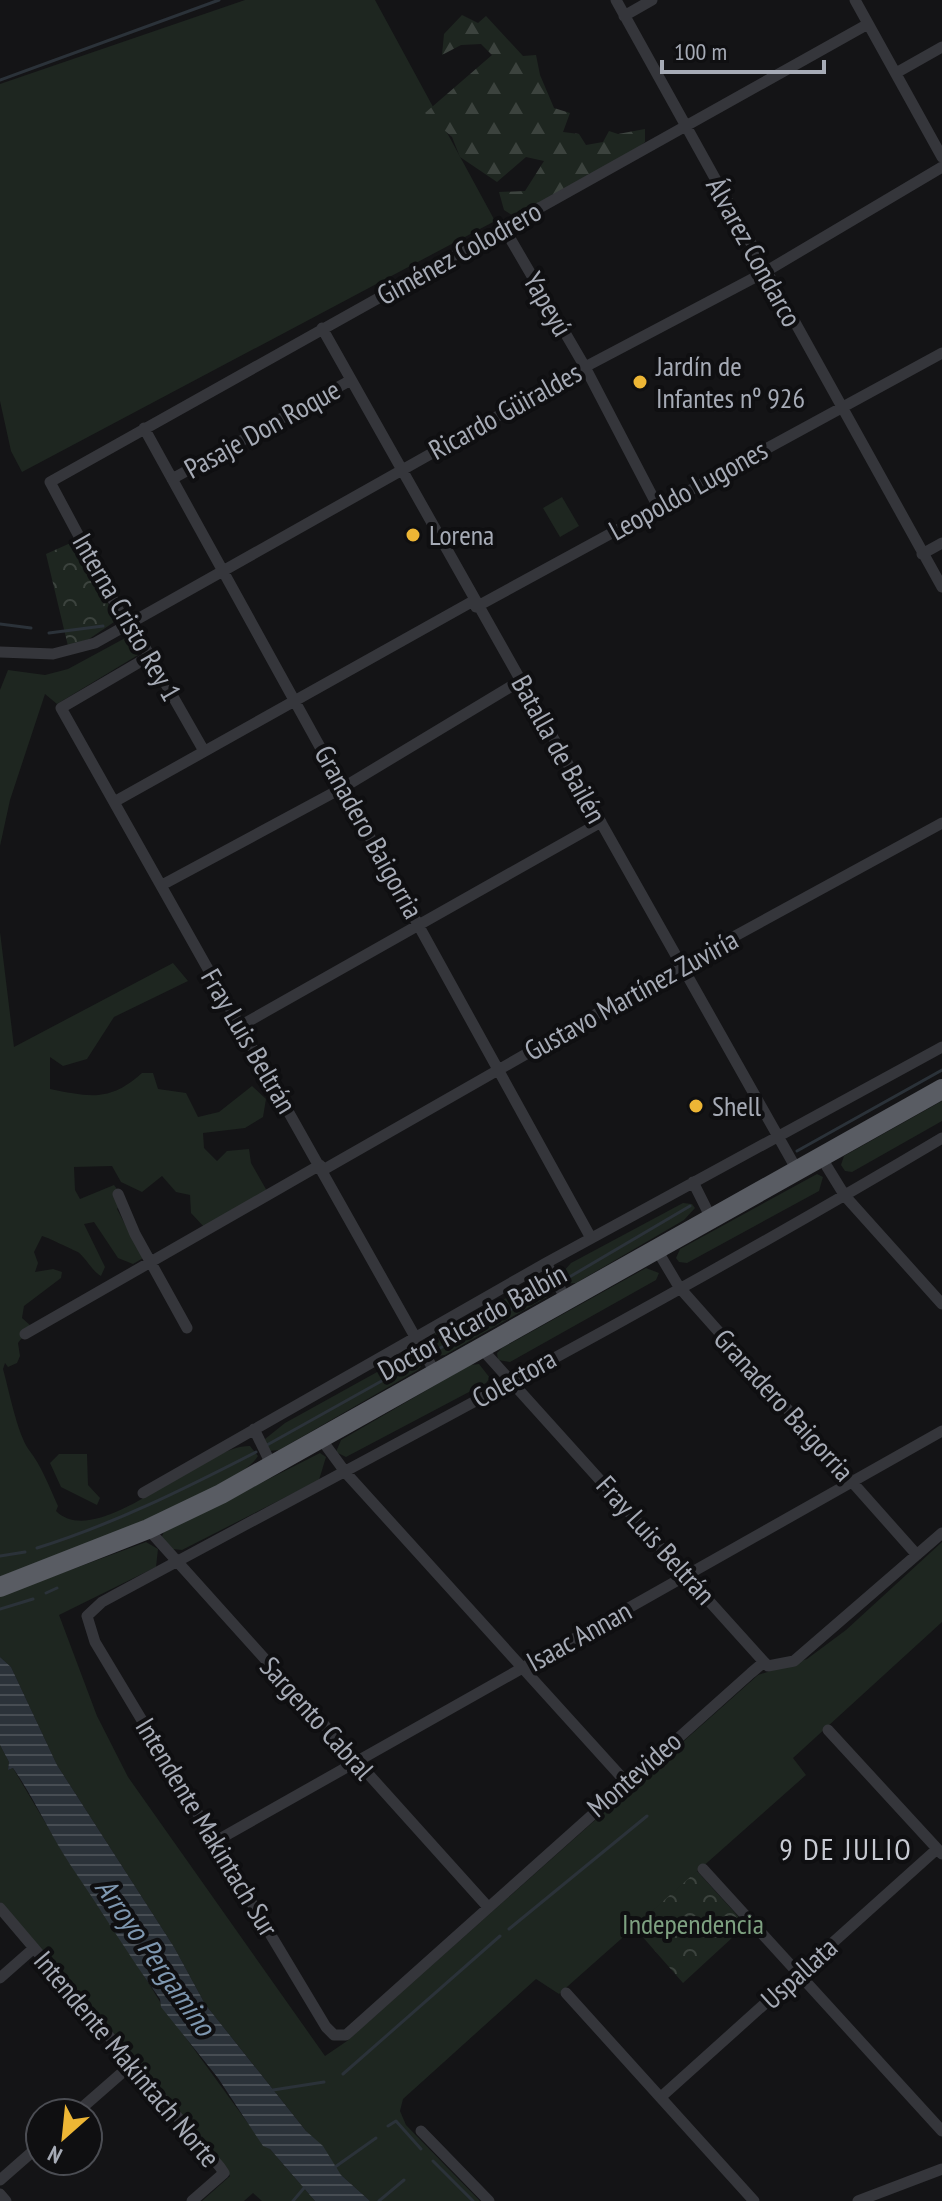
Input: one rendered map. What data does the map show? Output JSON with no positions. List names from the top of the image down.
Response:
{
  "streets": {
    "highway": ["Doctor Ricardo Balbín"],
    "street": [
      "Álvarez Condarco",
      "Giménez Colodrero",
      "Yapeyú",
      "Ricardo Güiraldes",
      "Pasaje Don Roque",
      "Leopoldo Lugones",
      "Interna Cristo Rey 1",
      "Batalla de Bailén",
      "Granadero Baigorria",
      "Gustavo Martínez Zuviría",
      "Fray Luis Beltrán",
      "Colectora",
      "Isaac Annan",
      "Sargento Cabral",
      "Montevideo",
      "Intendente Makintach Sur",
      "Uspallata",
      "Intendente Makintach Norte"
    ]
  },
  "crossings": [
    ["Álvarez Condarco", "Giménez Colodrero"],
    ["Álvarez Condarco", "Ricardo Güiraldes"],
    ["Álvarez Condarco", "Leopoldo Lugones"],
    ["Giménez Colodrero", "Yapeyú"],
    ["Giménez Colodrero", "Interna Cristo Rey 1"],
    ["Giménez Colodrero", "Batalla de Bailén"],
    ["Giménez Colodrero", "Granadero Baigorria"],
    ["Yapeyú", "Ricardo Güiraldes"],
    ["Yapeyú", "Leopoldo Lugones"],
    ["Ricardo Güiraldes", "Interna Cristo Rey 1"],
    ["Ricardo Güiraldes", "Batalla de Bailén"],
    ["Ricardo Güiraldes", "Granadero Baigorria"],
    ["Pasaje Don Roque", "Batalla de Bailén"],
    ["Pasaje Don Roque", "Granadero Baigorria"],
    ["Leopoldo Lugones", "Interna Cristo Rey 1"],
    ["Leopoldo Lugones", "Batalla de Bailén"],
    ["Leopoldo Lugones", "Granadero Baigorria"],
    ["Leopoldo Lugones", "Fray Luis Beltrán"],
    ["Interna Cristo Rey 1", "Fray Luis Beltrán"],
    ["Batalla de Bailén", "Gustavo Martínez Zuviría"],
    ["Batalla de Bailén", "Doctor Ricardo Balbín"],
    ["Granadero Baigorria", "Gustavo Martínez Zuviría"],
    ["Granadero Baigorria", "Doctor Ricardo Balbín"],
    ["Granadero Baigorria", "Colectora"],
    ["Granadero Baigorria", "Isaac Annan"],
    ["Gustavo Martínez Zuviría", "Fray Luis Beltrán"],
    ["Fray Luis Beltrán", "Doctor Ricardo Balbín"],
    ["Fray Luis Beltrán", "Colectora"],
    ["Fray Luis Beltrán", "Isaac Annan"],
    ["Fray Luis Beltrán", "Montevideo"],
    ["Doctor Ricardo Balbín", "Sargento Cabral"],
    ["Colectora", "Sargento Cabral"],
    ["Colectora", "Intendente Makintach Sur"],
    ["Isaac Annan", "Sargento Cabral"],
    ["Isaac Annan", "Intendente Makintach Sur"],
    ["Sargento Cabral", "Montevideo"],
    ["Montevideo", "Intendente Makintach Sur"]
  ],
  "districts": ["9 DE JULIO"],
  "water": ["Arroyo Pergamino"],
  "parks": ["Independencia"],
  "places": ["Jardín de Infantes nº 926", "Lorena", "Shell"],
  "scale_bar": "100 m",
  "north": "bottom left"
}
